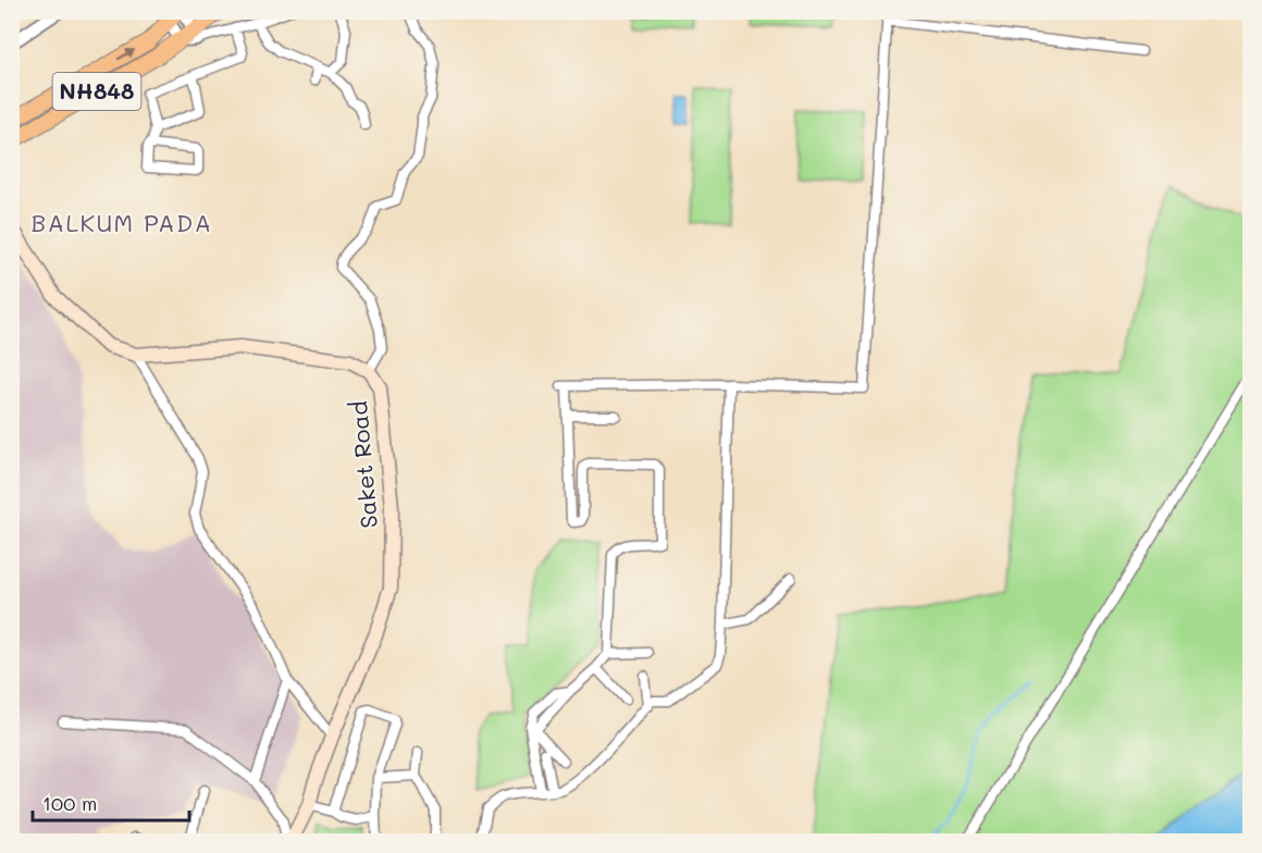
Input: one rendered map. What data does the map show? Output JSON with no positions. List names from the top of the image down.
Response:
{
  "streets": {
    "highway": ["NH848"],
    "main road": ["Saket Road"]
  },
  "districts": ["BALKUM PADA"],
  "scale_bar": "100 m"
}
